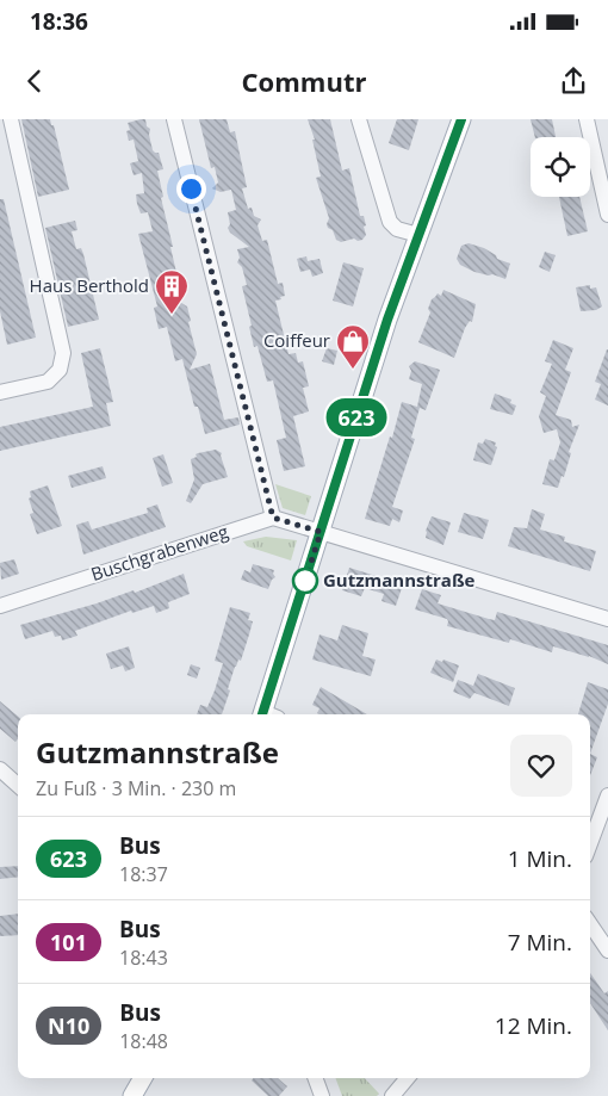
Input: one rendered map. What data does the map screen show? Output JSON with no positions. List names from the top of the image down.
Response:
{
  "streets": {
    "street": ["Buschgrabenweg"]
  },
  "places": {
    "building": ["Haus Berthold"],
    "shop": ["Coiffeur"],
    "other": ["Gutzmannstraße"]
  },
  "lines": ["bus line 623"],
  "page": {
    "status": "18:36",
    "header": "Commutr",
    "on_map": "623",
    "heading": ["Gutzmannstraße", "Zu Fuß · 3 Min. · 230 m"],
    "list": [
      {
        "mark": "623",
        "name": "Bus",
        "note": "18:37",
        "value": "1 Min."
      },
      {
        "mark": "101",
        "name": "Bus",
        "note": "18:43",
        "value": "7 Min."
      },
      {
        "mark": "N10",
        "name": "Bus",
        "note": "18:48",
        "value": "12 Min."
      }
    ]
  }
}
